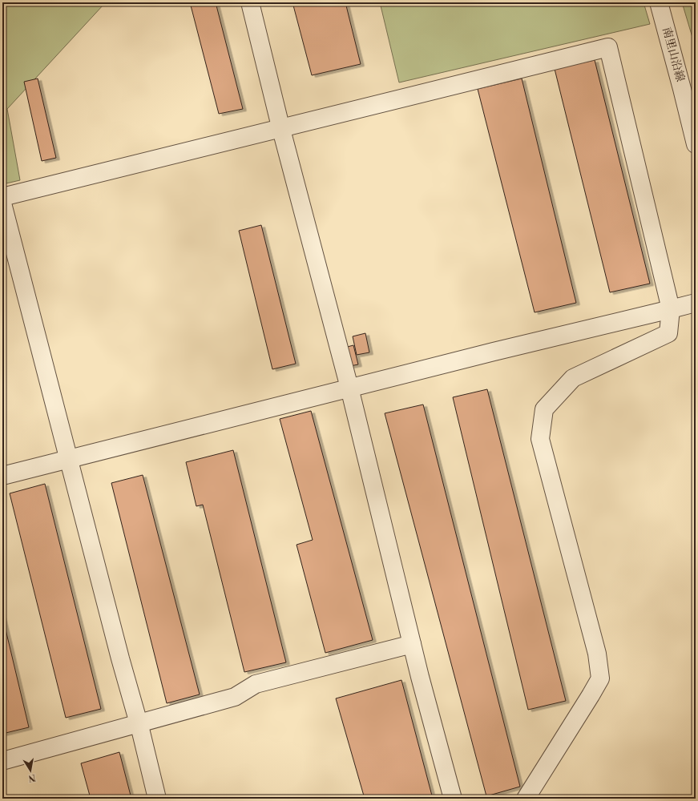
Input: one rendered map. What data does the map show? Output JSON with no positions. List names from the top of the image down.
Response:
{
  "streets": {
    "street": ["南里山沿線"]
  },
  "north": "bottom"
}
